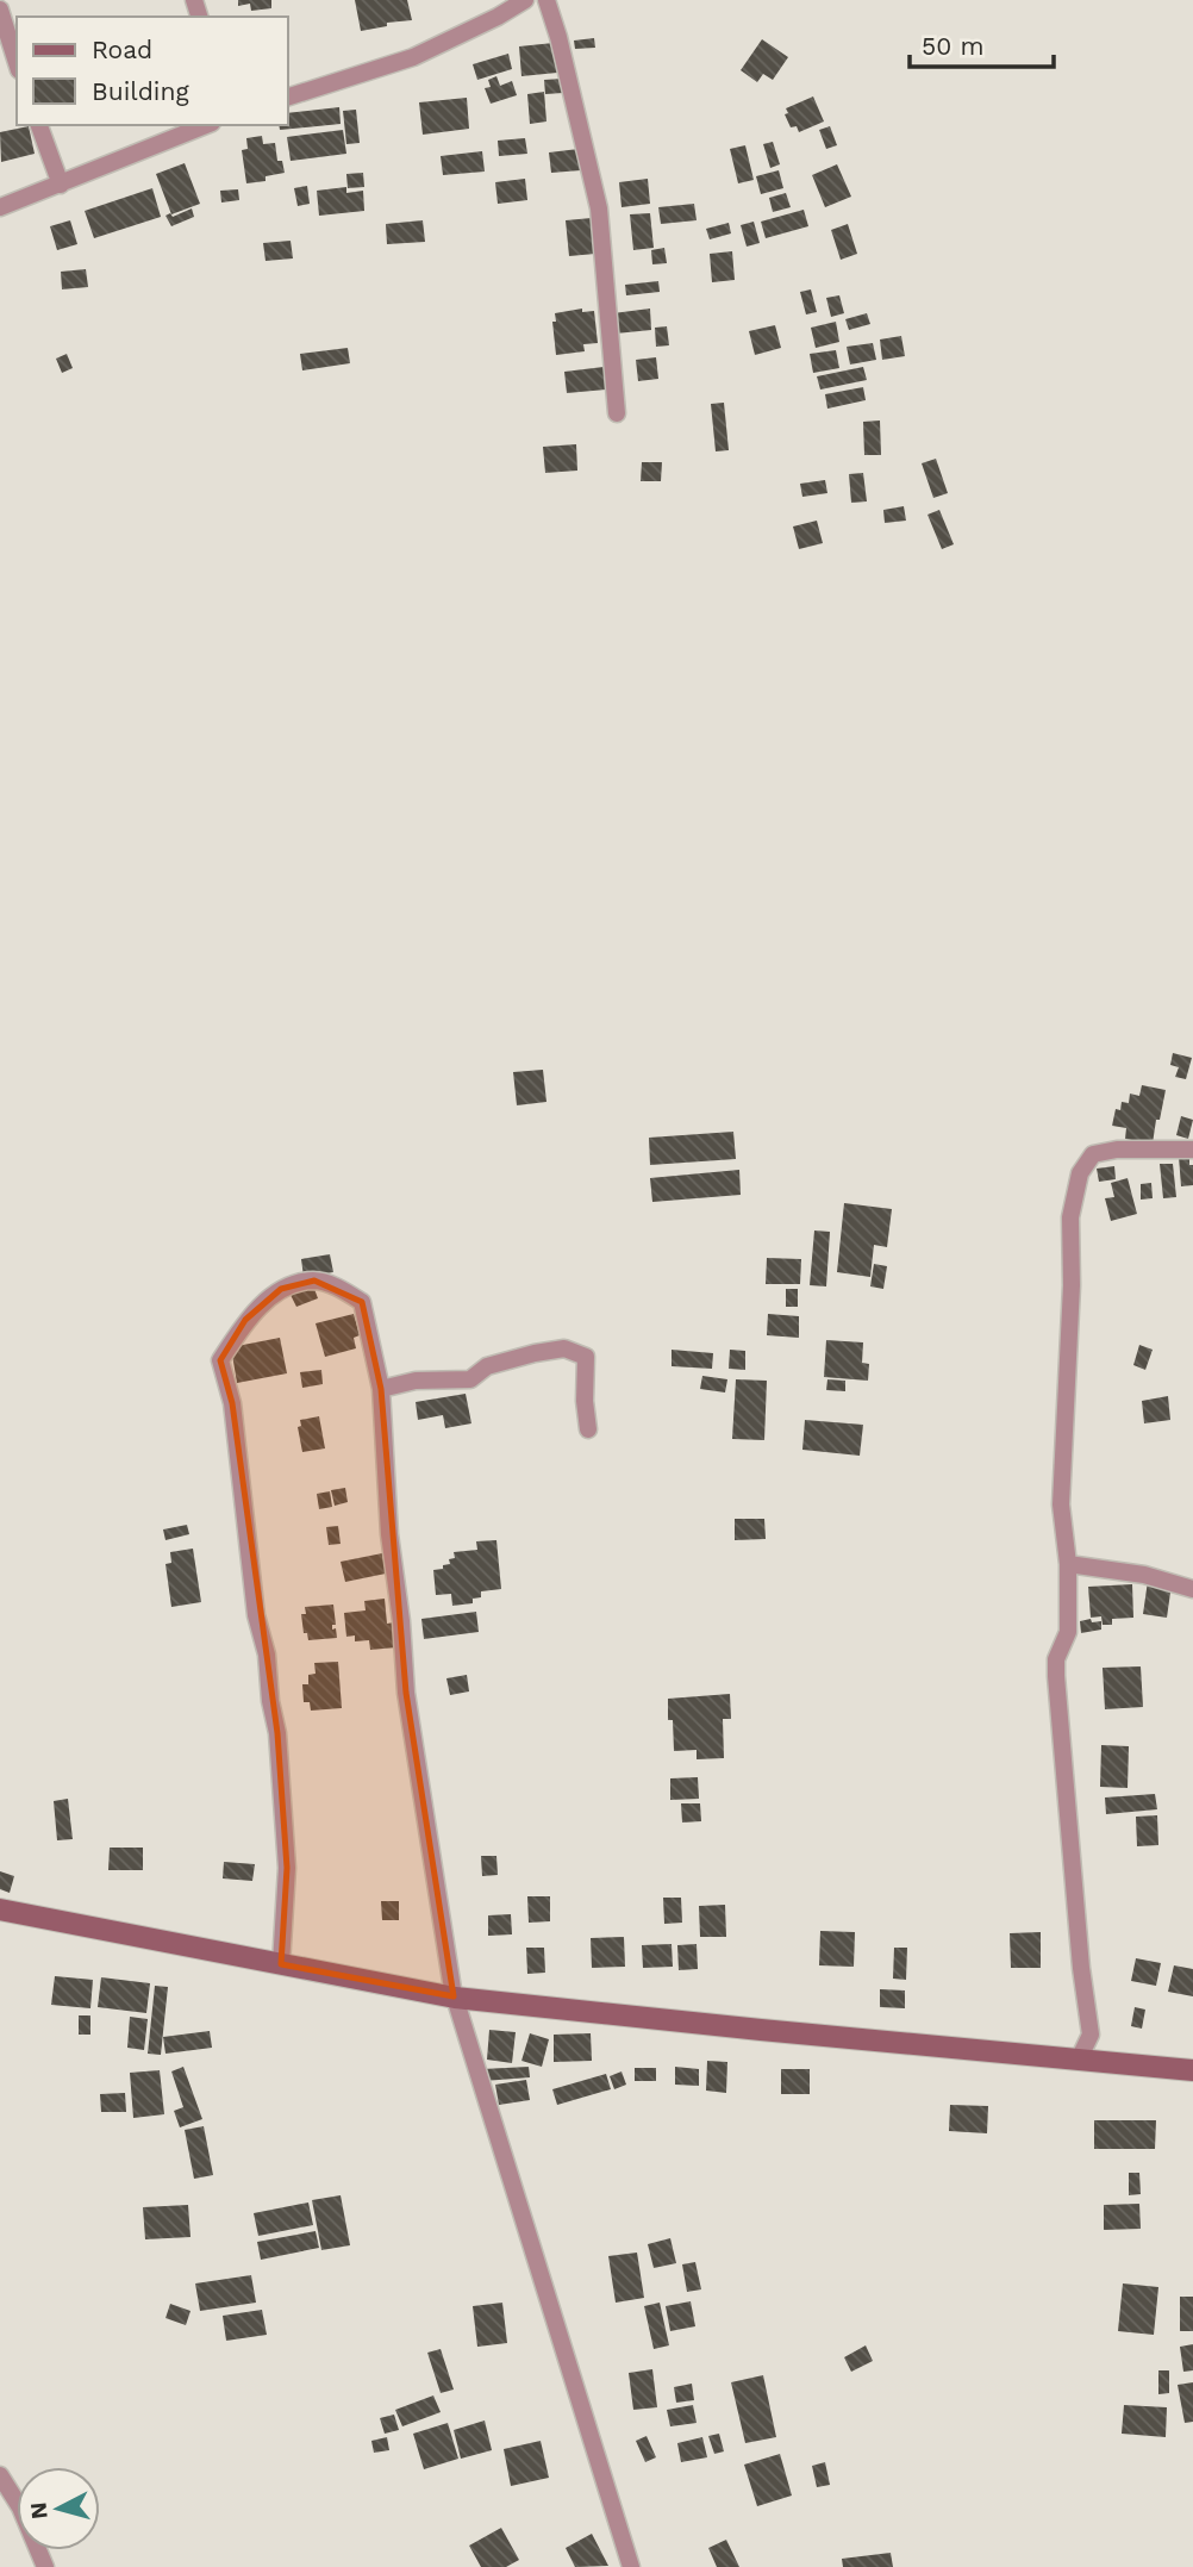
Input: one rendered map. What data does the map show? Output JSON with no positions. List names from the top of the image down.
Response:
{
  "legend": ["Road", "Building"],
  "scale_bar": "50 m",
  "north": "left"
}
